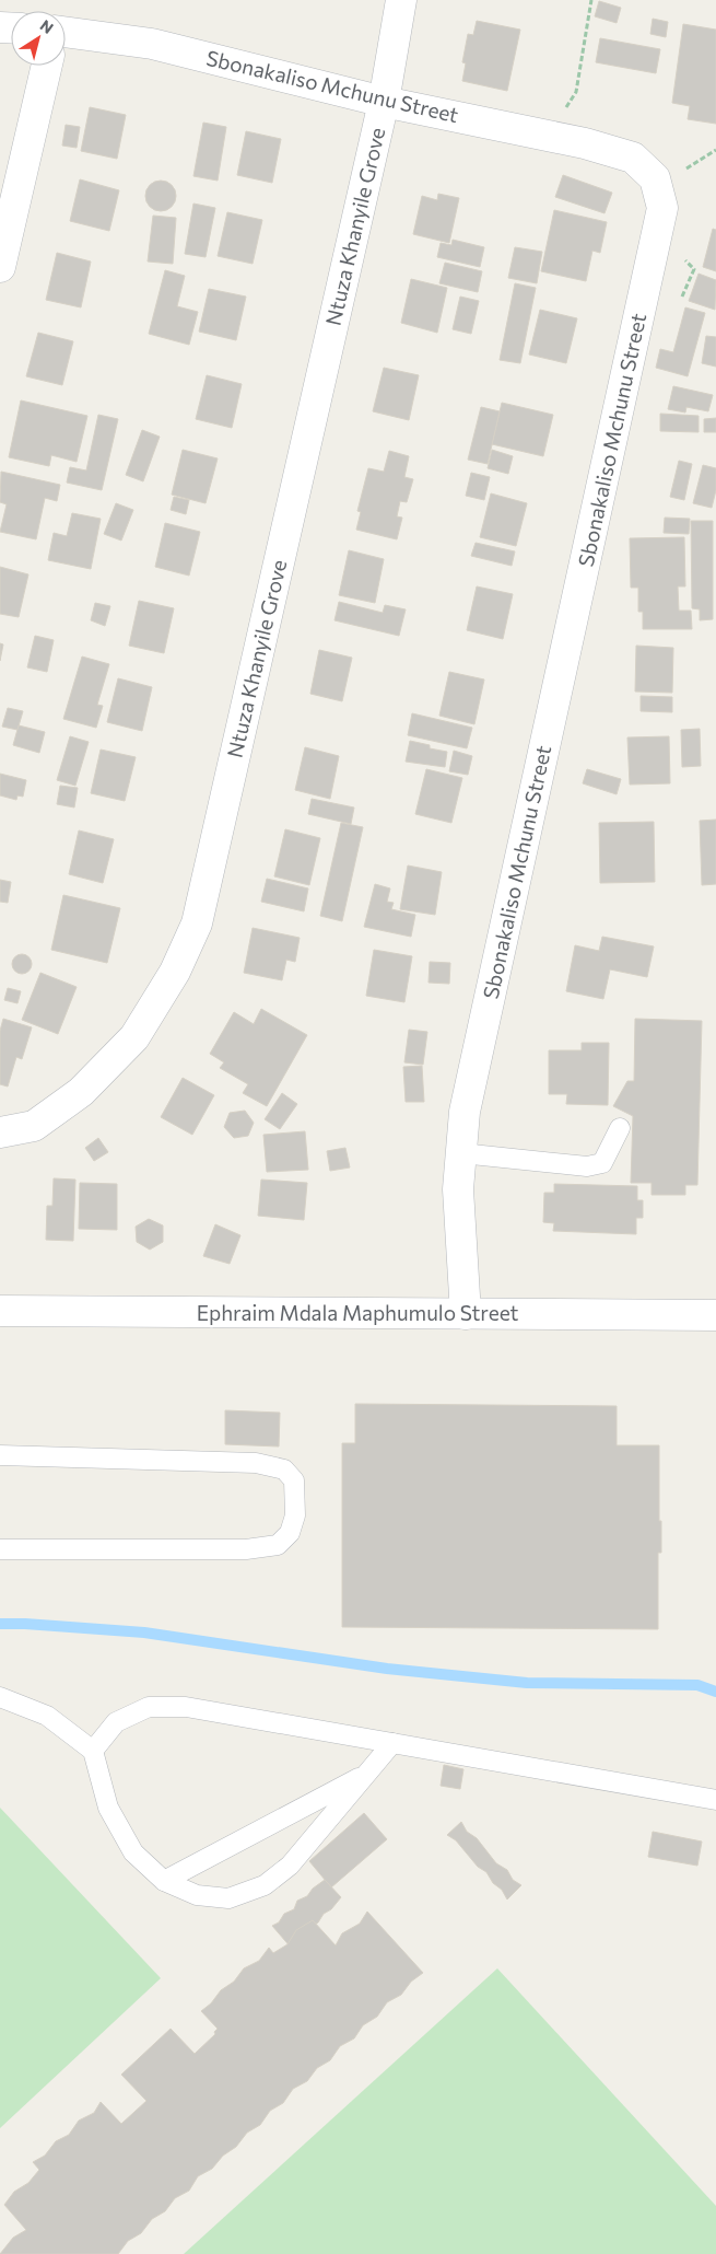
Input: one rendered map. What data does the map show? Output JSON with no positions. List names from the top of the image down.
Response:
{
  "streets": {
    "street": ["Sbonakaliso Mchunu Street", "Ntuza Khanyile Grove", "Ephraim Mdala Maphumulo Street"]
  },
  "crossings": [
    ["Sbonakaliso Mchunu Street", "Ntuza Khanyile Grove"],
    ["Sbonakaliso Mchunu Street", "Ephraim Mdala Maphumulo Street"]
  ],
  "north": "top right"
}
